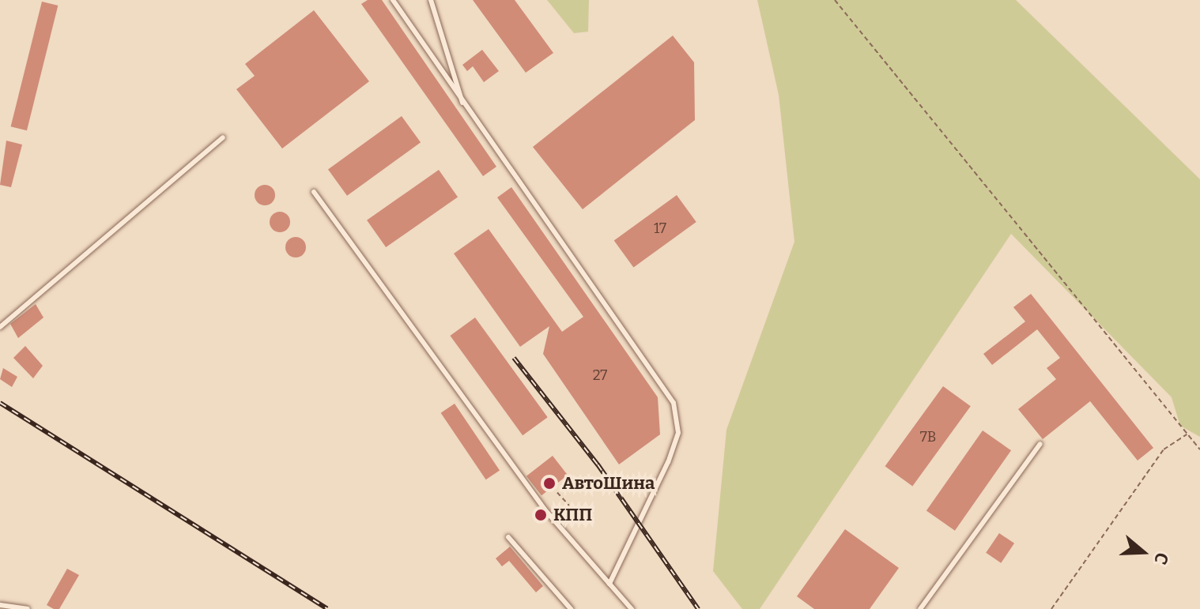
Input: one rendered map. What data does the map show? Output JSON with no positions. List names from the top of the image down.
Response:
{
  "places": ["АвтоШина", "КПП"],
  "house_numbers": ["17", "27", "7В"],
  "north": "right"
}
